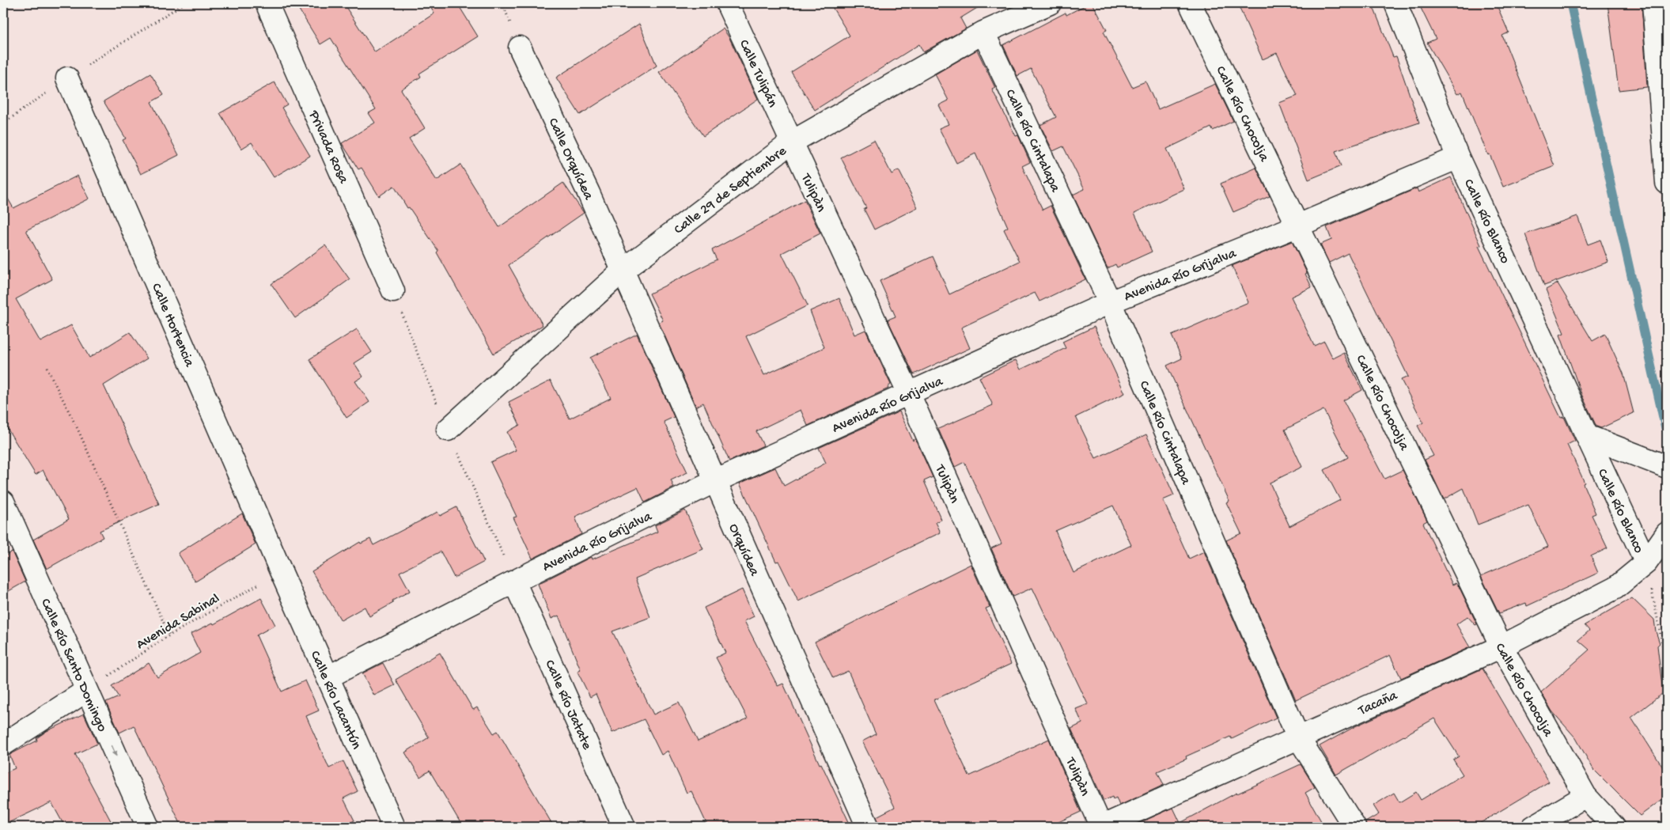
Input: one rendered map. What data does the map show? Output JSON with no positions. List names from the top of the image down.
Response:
{
  "streets": {
    "street": [
      "Calle Tulipán",
      "Calle Río Chocolja",
      "Calle Río Cintalapa",
      "Privada Rosa",
      "Calle Orquídea",
      "Calle 29 de Septiembre",
      "Tulipàn",
      "Calle Río Blanco",
      "Avenida Río Grijalva",
      "Calle Hortencia",
      "Orquídea",
      "Calle Río Santo Domingo",
      "Calle Río Lacantún",
      "Tacaña",
      "Calle Río Jatate"
    ],
    "path": ["Avenida Sabinal"]
  },
  "crossings": [
    ["Calle Tulipán", "Calle 29 de Septiembre"],
    ["Calle Tulipán", "Tulipàn"],
    ["Calle Río Chocolja", "Avenida Río Grijalva"],
    ["Calle Río Chocolja", "Tacaña"],
    ["Calle Río Cintalapa", "Calle 29 de Septiembre"],
    ["Calle Río Cintalapa", "Avenida Río Grijalva"],
    ["Calle Río Cintalapa", "Tacaña"],
    ["Calle Orquídea", "Calle 29 de Septiembre"],
    ["Calle Orquídea", "Orquídea"],
    ["Calle 29 de Septiembre", "Tulipàn"],
    ["Calle 29 de Septiembre", "Orquídea"],
    ["Tulipàn", "Avenida Río Grijalva"],
    ["Tulipàn", "Tacaña"],
    ["Calle Río Blanco", "Avenida Río Grijalva"],
    ["Calle Río Blanco", "Tacaña"],
    ["Avenida Río Grijalva", "Orquídea"],
    ["Avenida Río Grijalva", "Calle Río Lacantún"],
    ["Avenida Río Grijalva", "Calle Río Jatate"],
    ["Calle Hortencia", "Avenida Sabinal"],
    ["Calle Hortencia", "Calle Río Lacantún"],
    ["Avenida Sabinal", "Calle Río Santo Domingo"],
    ["Avenida Sabinal", "Calle Río Lacantún"]
  ],
  "one_way": ["Calle Río Santo Domingo"]
}
